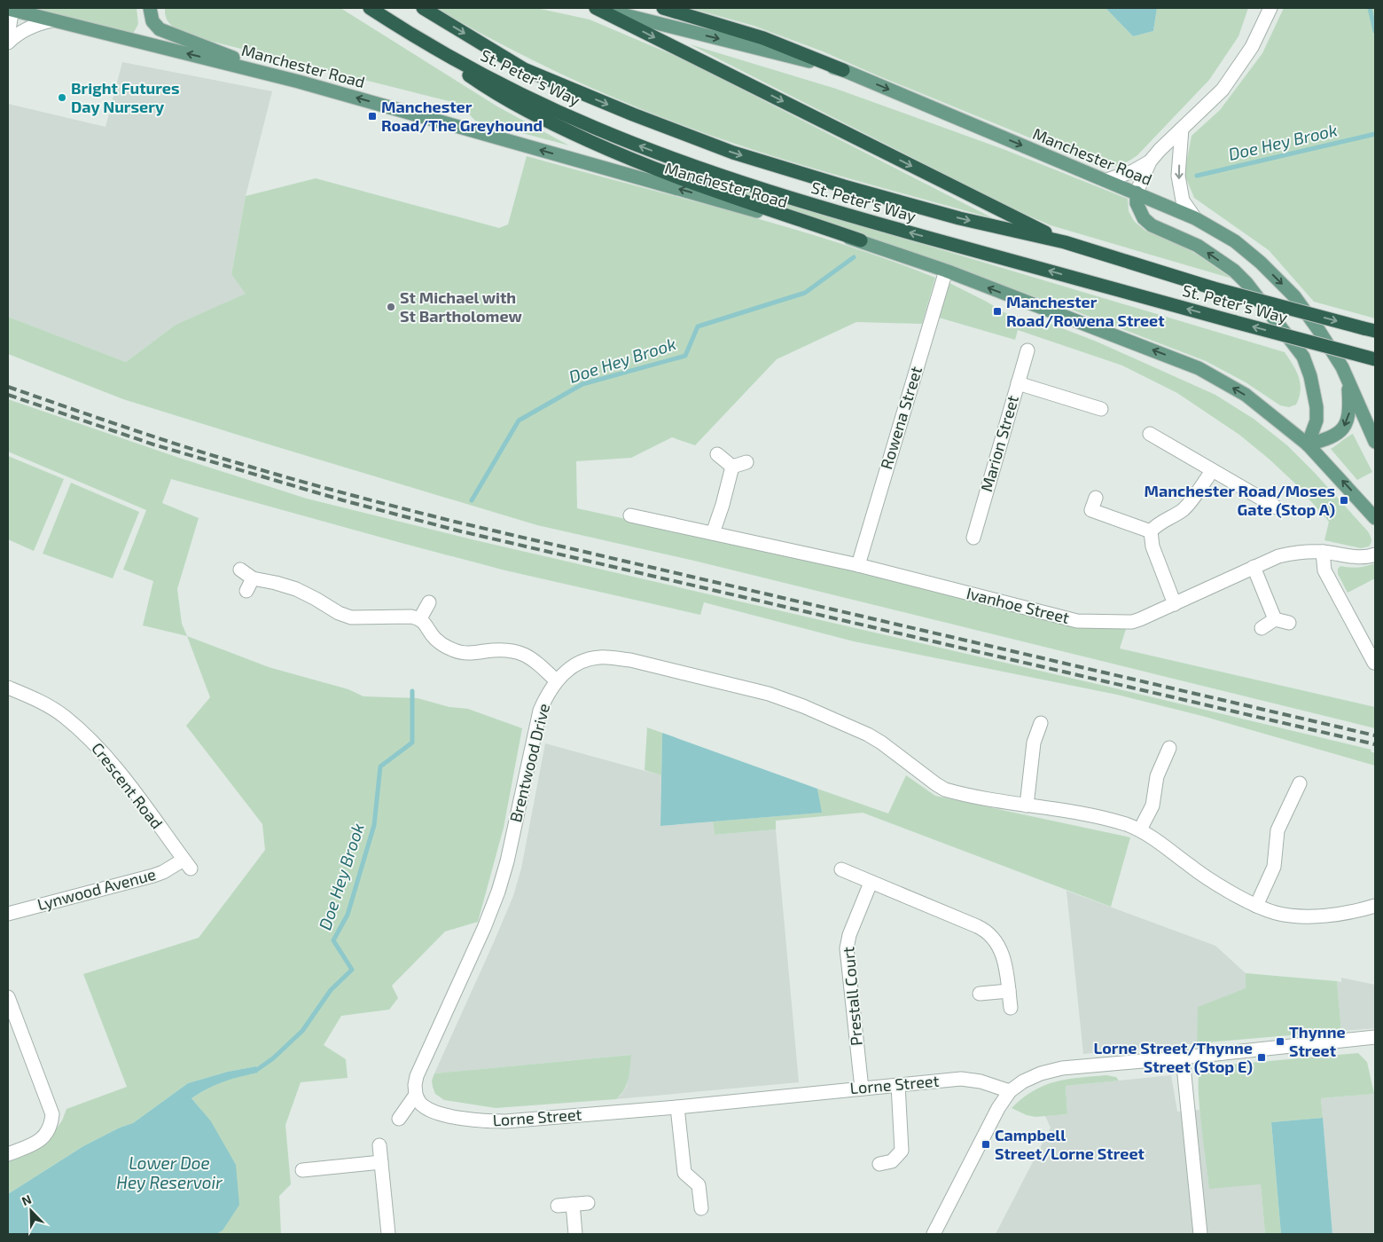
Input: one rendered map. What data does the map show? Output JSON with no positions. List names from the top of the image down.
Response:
{
  "streets": {
    "highway": ["St. Peter's Way"],
    "main road": ["Manchester Road"],
    "street": [
      "Rowena Street",
      "Marion Street",
      "Ivanhoe Street",
      "Brentwood Drive",
      "Crescent Road",
      "Lynwood Avenue",
      "Prestall Court",
      "Lorne Street"
    ]
  },
  "crossings": [
    ["Manchester Road", "Rowena Street"],
    ["Rowena Street", "Ivanhoe Street"],
    ["Brentwood Drive", "Lorne Street"],
    ["Crescent Road", "Lynwood Avenue"],
    ["Prestall Court", "Lorne Street"]
  ],
  "water": ["Doe Hey Brook", "Lower Doe Hey Reservoir"],
  "places": {
    "other": ["Bright Futures Day Nursery", "St Michael with St Bartholomew"],
    "transit": [
      "Manchester Road/The Greyhound",
      "Manchester Road/Rowena Street",
      "Manchester Road/Moses Gate (Stop A)",
      "Thynne Street",
      "Lorne Street/Thynne Street (Stop E)",
      "Campbell Street/Lorne Street"
    ]
  },
  "north": "top left"
}
